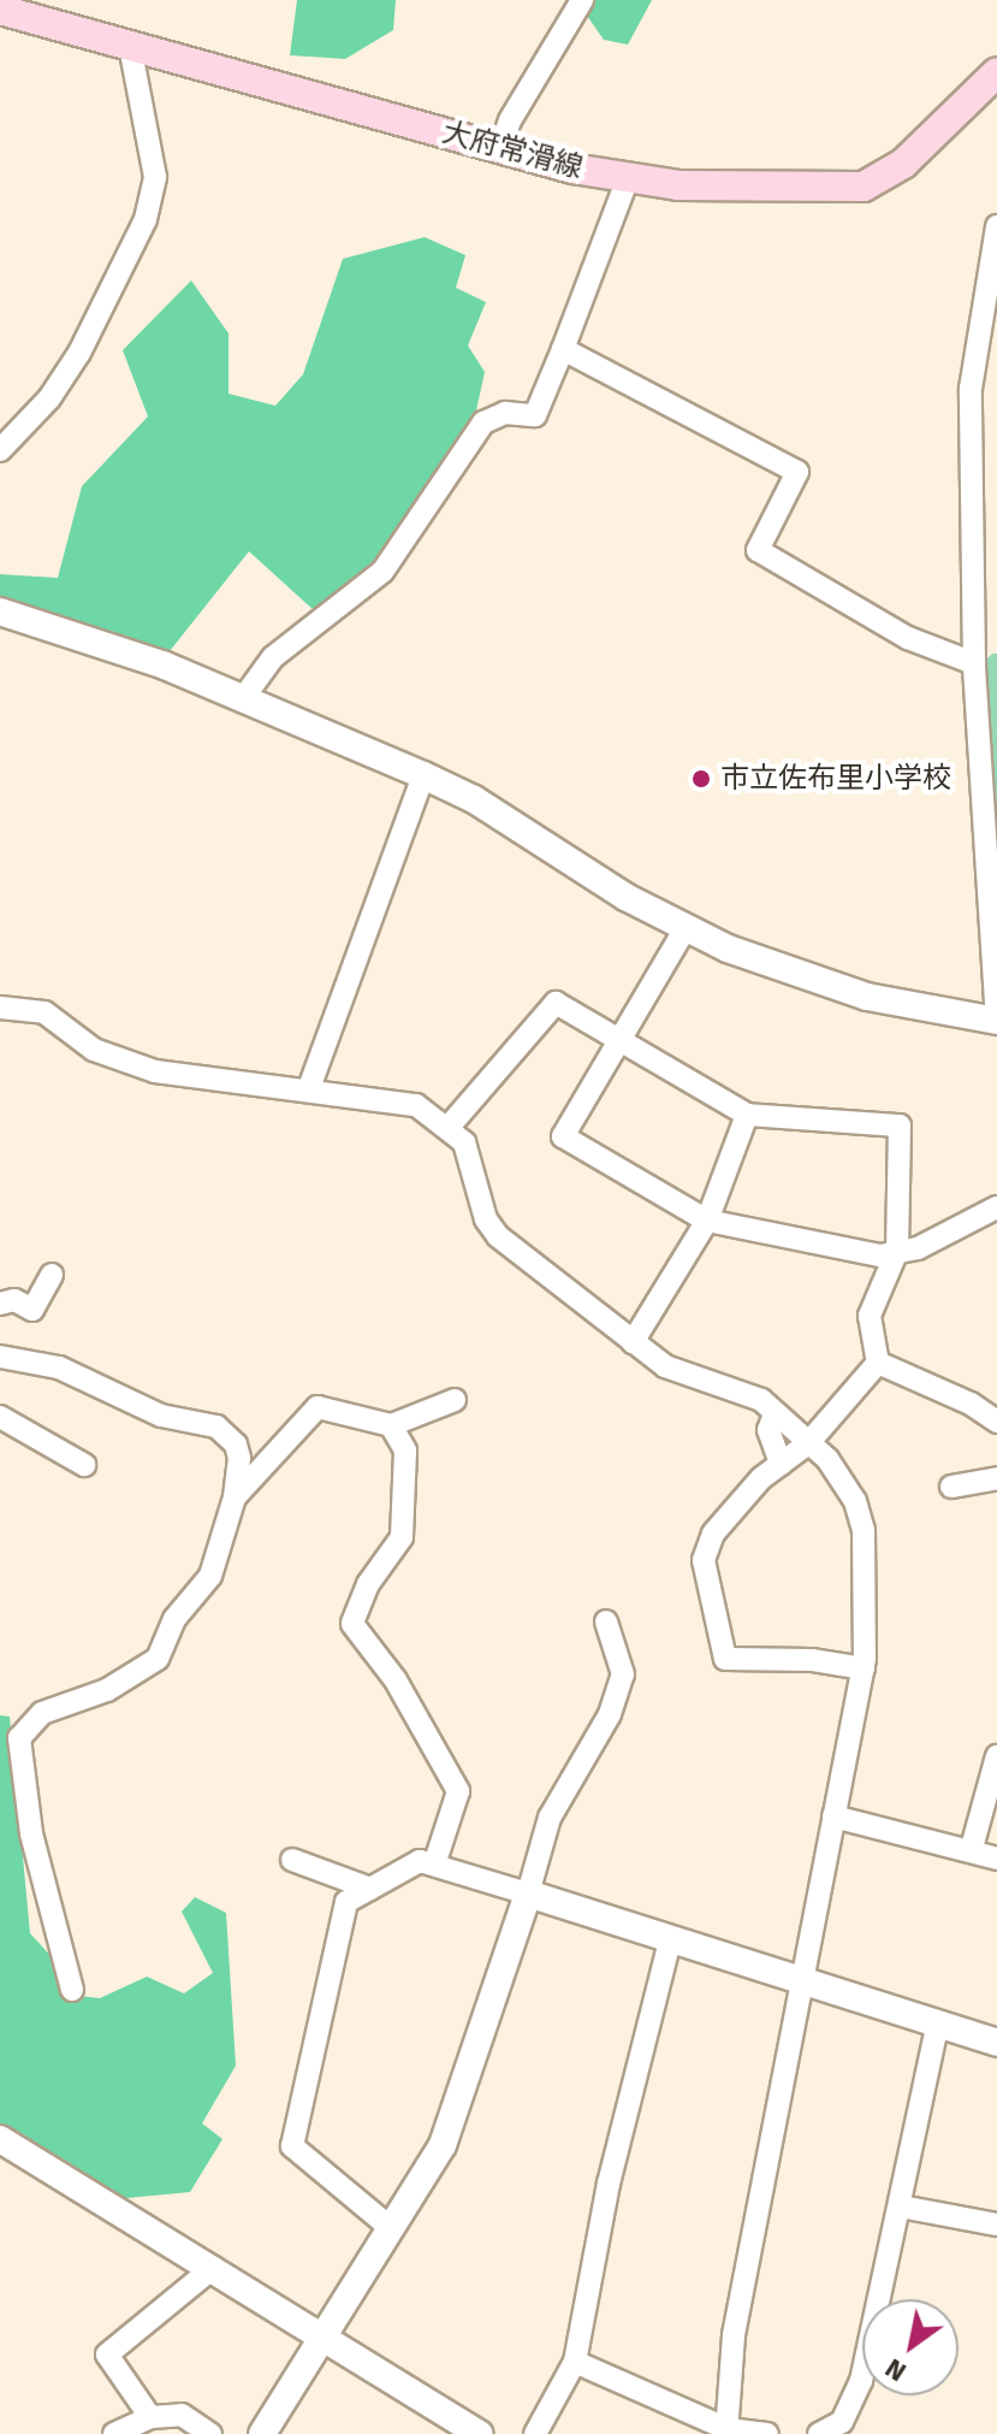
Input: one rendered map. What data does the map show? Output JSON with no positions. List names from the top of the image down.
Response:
{
  "streets": {
    "main road": ["大府常滑線"]
  },
  "places": ["市立佐布里小学校"],
  "north": "bottom left"
}
